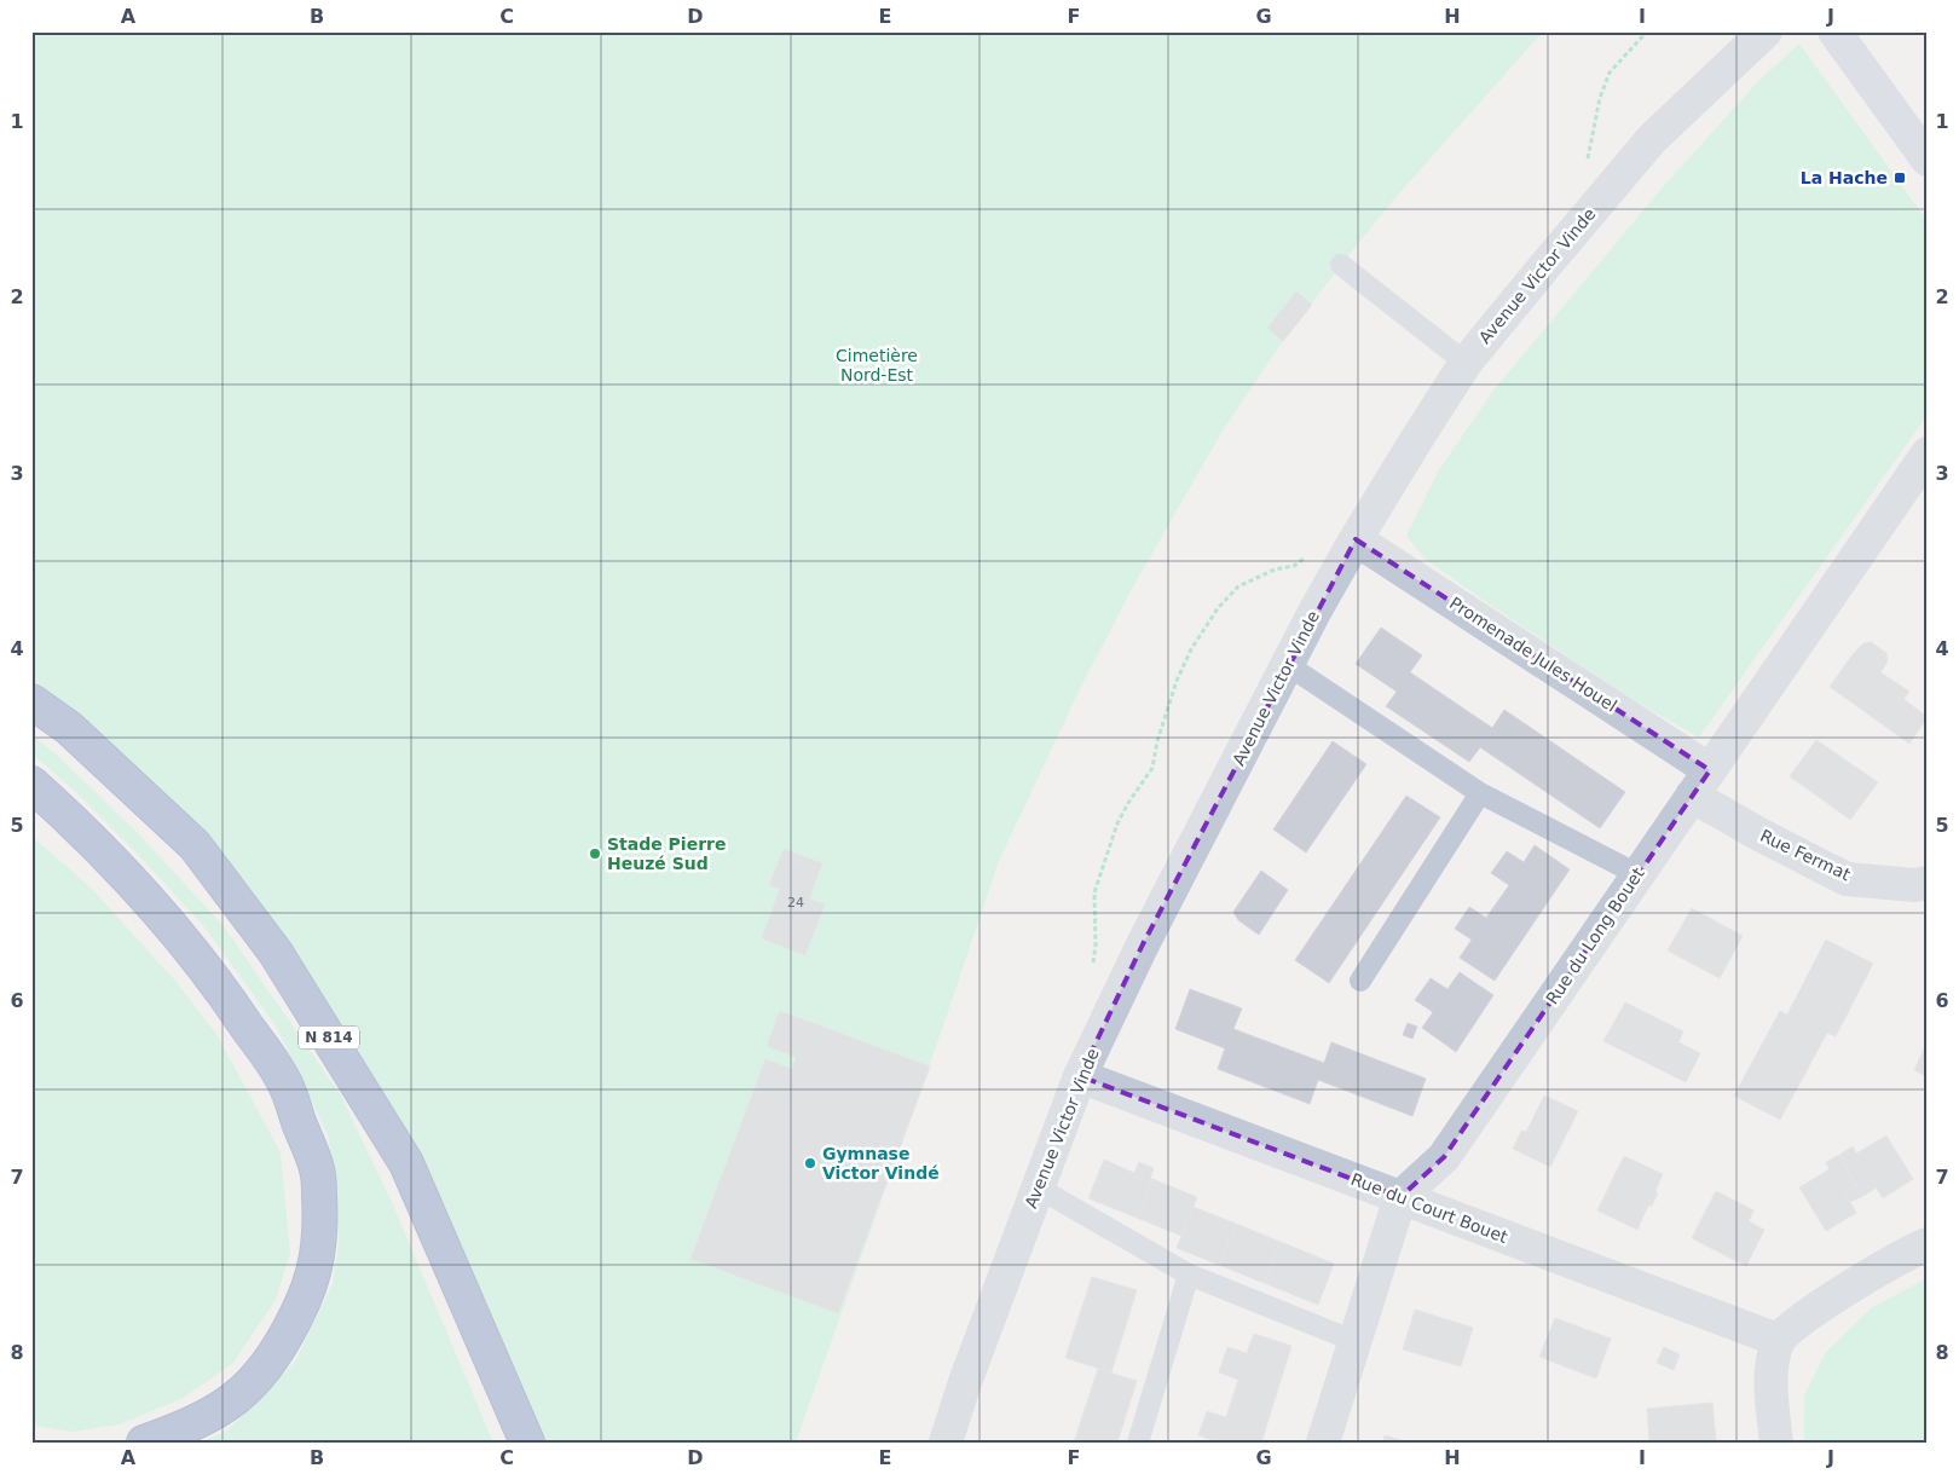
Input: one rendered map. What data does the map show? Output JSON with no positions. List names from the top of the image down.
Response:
{
  "streets": {
    "highway": ["N 814"],
    "street": [
      "Avenue Victor Vinde",
      "Promenade Jules Houel",
      "Rue Fermat",
      "Rue du Long Bouet",
      "Rue du Court Bouet"
    ]
  },
  "crossings": [
    ["Avenue Victor Vinde", "Promenade Jules Houel"],
    ["Avenue Victor Vinde", "Rue du Court Bouet"],
    ["Promenade Jules Houel", "Rue Fermat"],
    ["Promenade Jules Houel", "Rue du Long Bouet"],
    ["Rue Fermat", "Rue du Long Bouet"],
    ["Rue du Long Bouet", "Rue du Court Bouet"]
  ],
  "parks": ["Cimetière Nord-Est"],
  "places": {
    "transit": ["La Hache"],
    "other": ["Stade Pierre Heuzé Sud", "Gymnase Victor Vindé"]
  },
  "house_numbers": ["24"],
  "grid": {
    "columns": [
      "A",
      "B",
      "C",
      "D",
      "E",
      "F",
      "G",
      "H",
      "I",
      "J"
    ],
    "rows": [
      "1",
      "2",
      "3",
      "4",
      "5",
      "6",
      "7",
      "8"
    ]
  }
}
